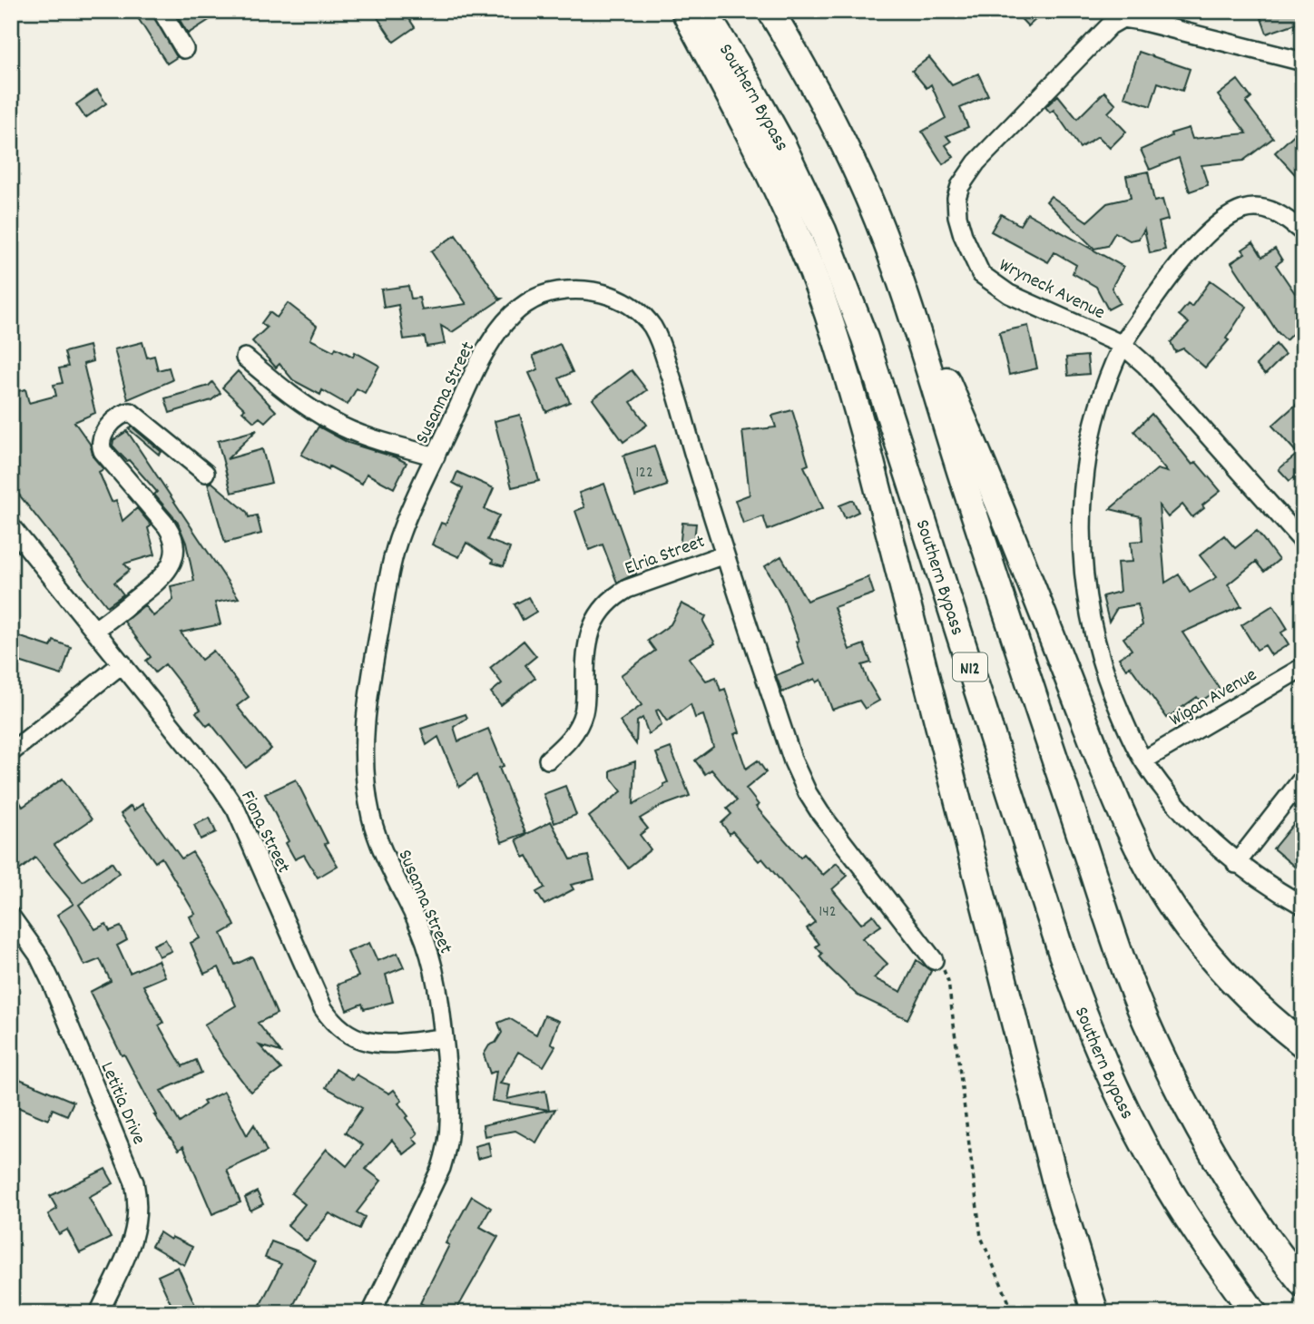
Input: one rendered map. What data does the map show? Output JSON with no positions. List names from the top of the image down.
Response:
{
  "streets": {
    "highway": ["Southern Bypass", "N12"],
    "street": [
      "Wryneck Avenue",
      "Susanna Street",
      "Elria Street",
      "Wigan Avenue",
      "Fiona Street",
      "Letitia Drive"
    ]
  },
  "crossings": [
    ["Susanna Street", "Elria Street"],
    ["Susanna Street", "Fiona Street"]
  ],
  "house_numbers": ["122", "142"]
}
